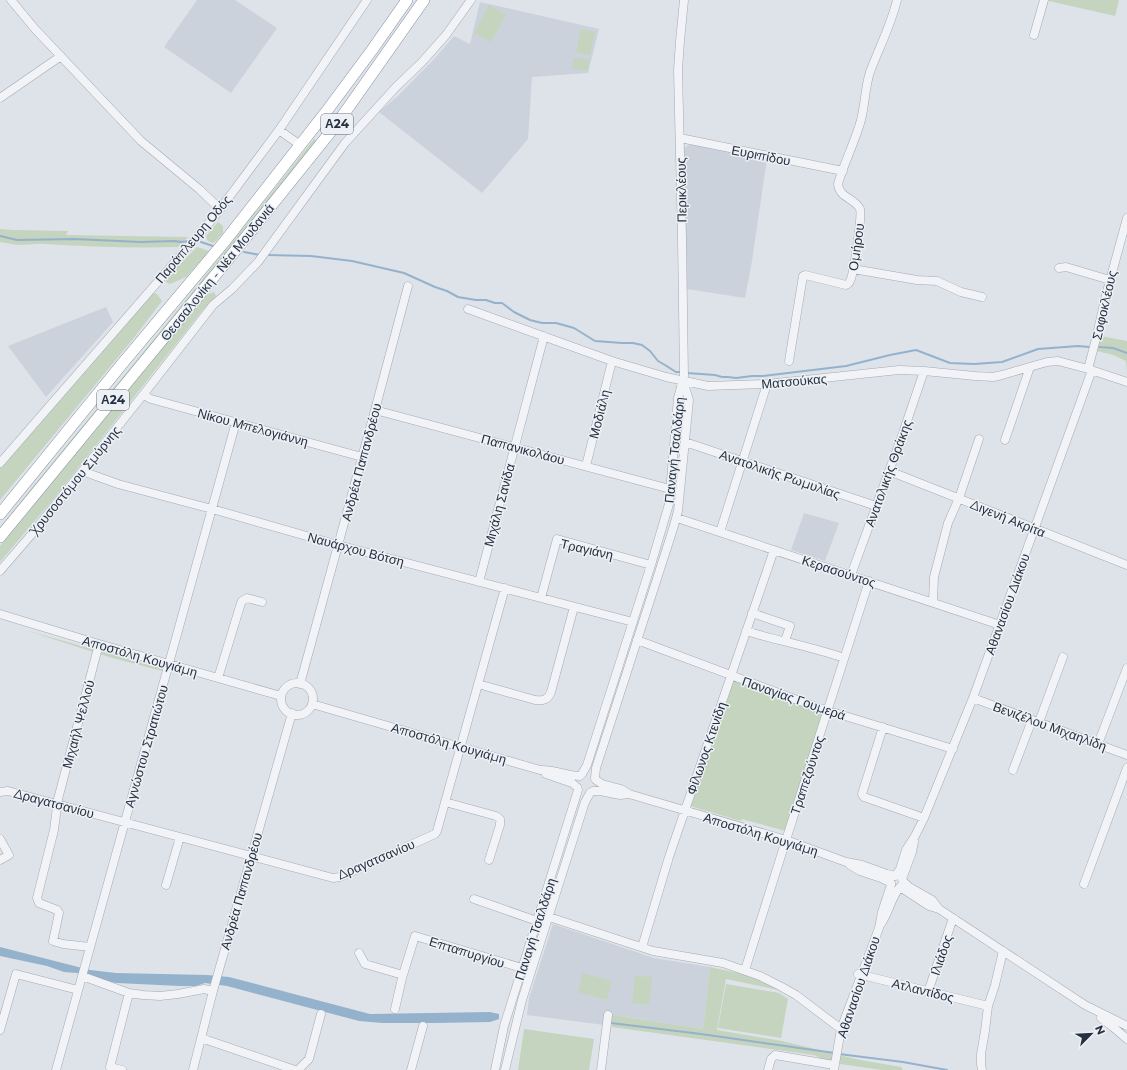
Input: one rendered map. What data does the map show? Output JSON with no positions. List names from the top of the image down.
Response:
{
  "streets": {
    "highway": ["Α24", "Θεσσαλονίκη - Νέα Μουδανιά"],
    "street": [
      "Ευριπίδου",
      "Περικλέους",
      "Παράπλευρη Οδός",
      "Ομήρου",
      "Σοφοκλέους",
      "Ματσούκας",
      "Μοδιάλη",
      "Νίκου Μπελογιάννη",
      "Παπανικολάου",
      "Παναγή Τσαλδάρη",
      "Ανδρέα Παπανδρέου",
      "Ανατολικής Θράκης",
      "Ανατολικής Ρωμυλίας",
      "Χρυσοστόμου Σμύρνης",
      "Μιχάλη Σανίδα",
      "Διγενή Ακρίτα",
      "Ναυάρχου Βότση",
      "Τραγιάνη",
      "Κερασούντος",
      "Αθανασίου Διάκου",
      "Αποστόλη Κουγιάμη",
      "Παναγίας Γουμερά",
      "Μιχαήλ Ψελλού",
      "Βενιζέλου Μιχαηλίδη",
      "Αγνώστου Στρατιώτου",
      "Φίλωνος Κτενίδη",
      "Τραπεζούντος",
      "Δραγατσανίου",
      "Επταπυργίου",
      "Ιλιάδος",
      "Ατλαντίδος"
    ]
  },
  "crossings": [
    ["Ευριπίδου", "Περικλέους"],
    ["Ευριπίδου", "Ομήρου"],
    ["Περικλέους", "Ματσούκας"],
    ["Περικλέους", "Παναγή Τσαλδάρη"],
    ["Σοφοκλέους", "Ματσούκας"],
    ["Σοφοκλέους", "Αθανασίου Διάκου"],
    ["Ματσούκας", "Μοδιάλη"],
    ["Ματσούκας", "Παναγή Τσαλδάρη"],
    ["Ματσούκας", "Ανατολικής Θράκης"],
    ["Ματσούκας", "Μιχάλη Σανίδα"],
    ["Ματσούκας", "Αθανασίου Διάκου"],
    ["Μοδιάλη", "Παπανικολάου"],
    ["Νίκου Μπελογιάννη", "Ανδρέα Παπανδρέου"],
    ["Νίκου Μπελογιάννη", "Χρυσοστόμου Σμύρνης"],
    ["Νίκου Μπελογιάννη", "Αγνώστου Στρατιώτου"],
    ["Παπανικολάου", "Παναγή Τσαλδάρη"],
    ["Παπανικολάου", "Ανδρέα Παπανδρέου"],
    ["Παπανικολάου", "Μιχάλη Σανίδα"],
    ["Παναγή Τσαλδάρη", "Ανατολικής Ρωμυλίας"],
    ["Παναγή Τσαλδάρη", "Ναυάρχου Βότση"],
    ["Παναγή Τσαλδάρη", "Τραγιάνη"],
    ["Παναγή Τσαλδάρη", "Κερασούντος"],
    ["Παναγή Τσαλδάρη", "Αποστόλη Κουγιάμη"],
    ["Παναγή Τσαλδάρη", "Παναγίας Γουμερά"],
    ["Παναγή Τσαλδάρη", "Επταπυργίου"],
    ["Ανδρέα Παπανδρέου", "Ναυάρχου Βότση"],
    ["Ανδρέα Παπανδρέου", "Αποστόλη Κουγιάμη"],
    ["Ανδρέα Παπανδρέου", "Δραγατσανίου"],
    ["Ανατολικής Θράκης", "Ανατολικής Ρωμυλίας"],
    ["Ανατολικής Θράκης", "Διγενή Ακρίτα"],
    ["Ανατολικής Θράκης", "Κερασούντος"],
    ["Χρυσοστόμου Σμύρνης", "Ναυάρχου Βότση"],
    ["Μιχάλη Σανίδα", "Ναυάρχου Βότση"],
    ["Διγενή Ακρίτα", "Αθανασίου Διάκου"],
    ["Ναυάρχου Βότση", "Τραγιάνη"],
    ["Ναυάρχου Βότση", "Αγνώστου Στρατιώτου"],
    ["Ναυάρχου Βότση", "Δραγατσανίου"],
    ["Κερασούντος", "Αθανασίου Διάκου"],
    ["Κερασούντος", "Φίλωνος Κτενίδη"],
    ["Κερασούντος", "Τραπεζούντος"],
    ["Αθανασίου Διάκου", "Αποστόλη Κουγιάμη"],
    ["Αθανασίου Διάκου", "Παναγίας Γουμερά"],
    ["Αθανασίου Διάκου", "Βενιζέλου Μιχαηλίδη"],
    ["Αθανασίου Διάκου", "Ατλαντίδος"],
    ["Αποστόλη Κουγιάμη", "Μιχαήλ Ψελλού"],
    ["Αποστόλη Κουγιάμη", "Αγνώστου Στρατιώτου"],
    ["Αποστόλη Κουγιάμη", "Φίλωνος Κτενίδη"],
    ["Αποστόλη Κουγιάμη", "Τραπεζούντος"],
    ["Αποστόλη Κουγιάμη", "Δραγατσανίου"],
    ["Αποστόλη Κουγιάμη", "Ιλιάδος"],
    ["Παναγίας Γουμερά", "Φίλωνος Κτενίδη"],
    ["Παναγίας Γουμερά", "Τραπεζούντος"],
    ["Μιχαήλ Ψελλού", "Αγνώστου Στρατιώτου"],
    ["Μιχαήλ Ψελλού", "Δραγατσανίου"],
    ["Αγνώστου Στρατιώτου", "Δραγατσανίου"],
    ["Ιλιάδος", "Ατλαντίδος"]
  ],
  "north": "top right"
}
